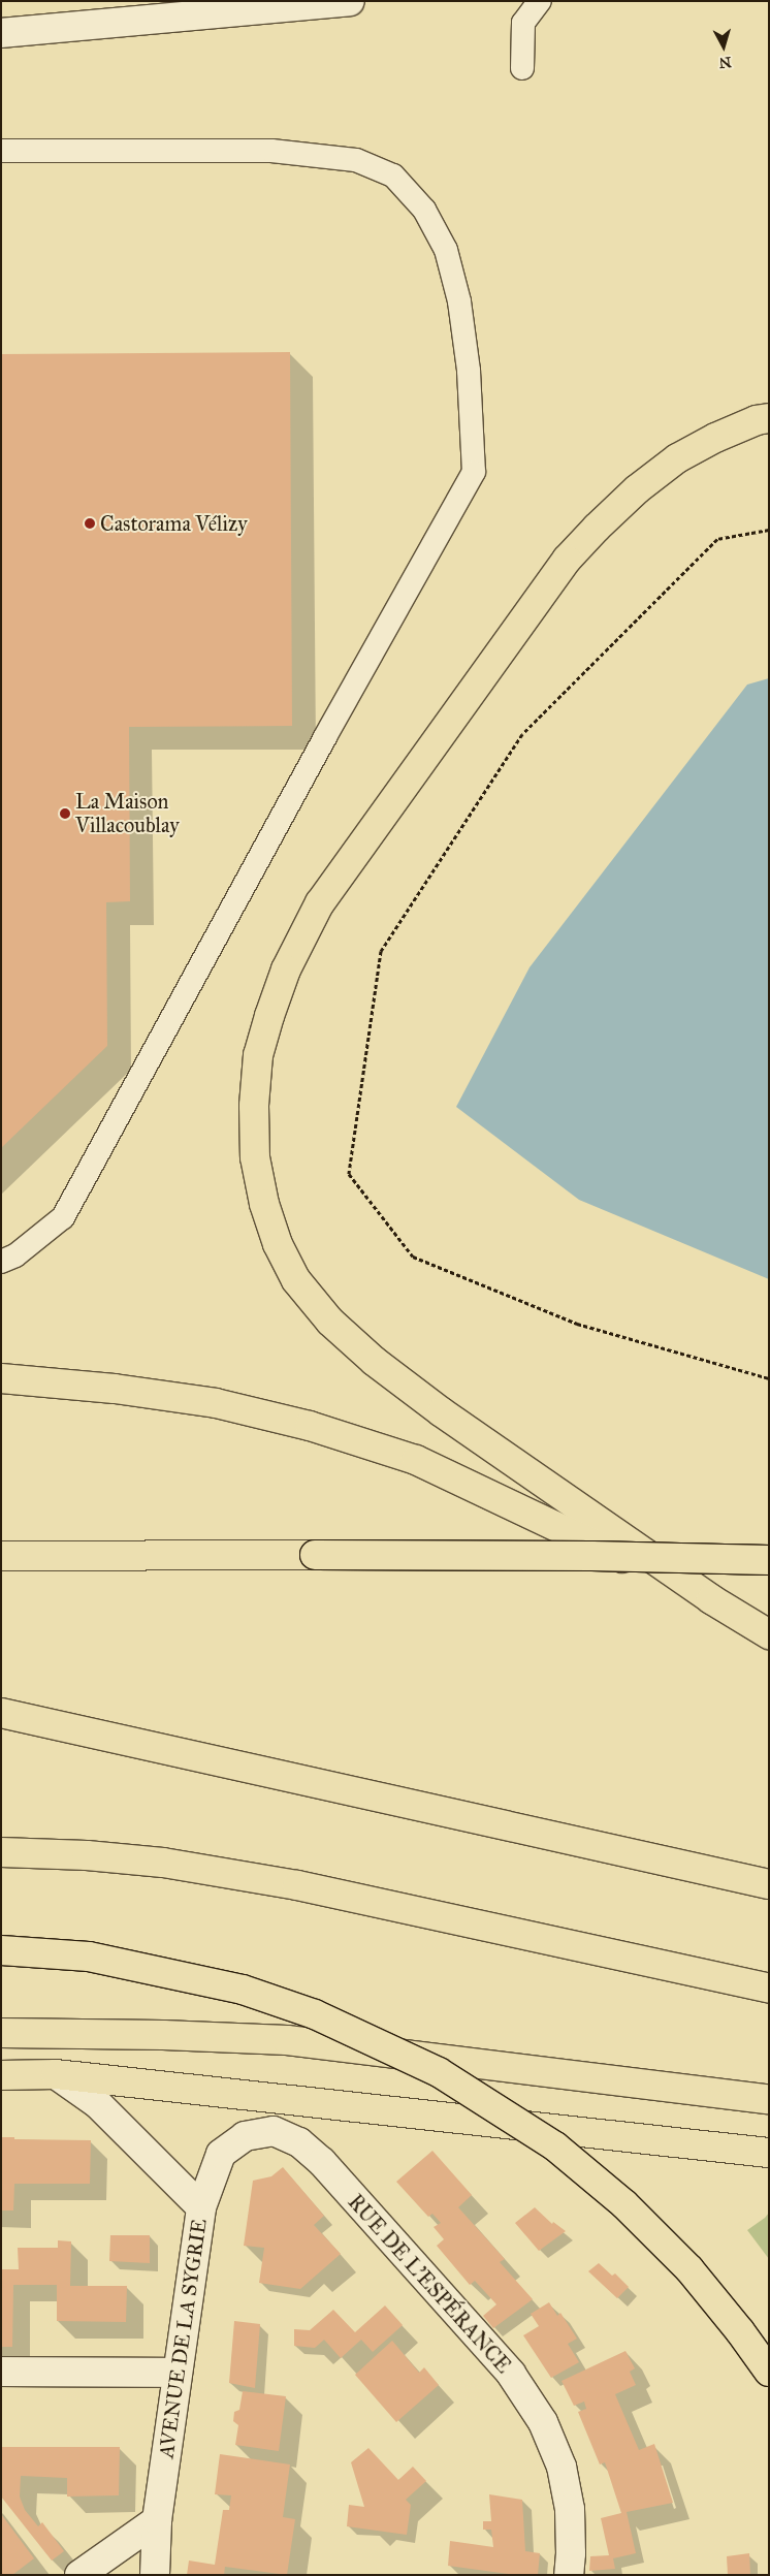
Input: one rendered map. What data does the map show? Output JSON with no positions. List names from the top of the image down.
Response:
{
  "streets": {
    "street": ["RUE DE L'ESPÉRANCE", "AVENUE DE LA SYGRIE"]
  },
  "crossings": [
    ["RUE DE L'ESPÉRANCE", "AVENUE DE LA SYGRIE"]
  ],
  "places": ["Castorama Vélizy", "La Maison Villacoublay"],
  "north": "bottom"
}
